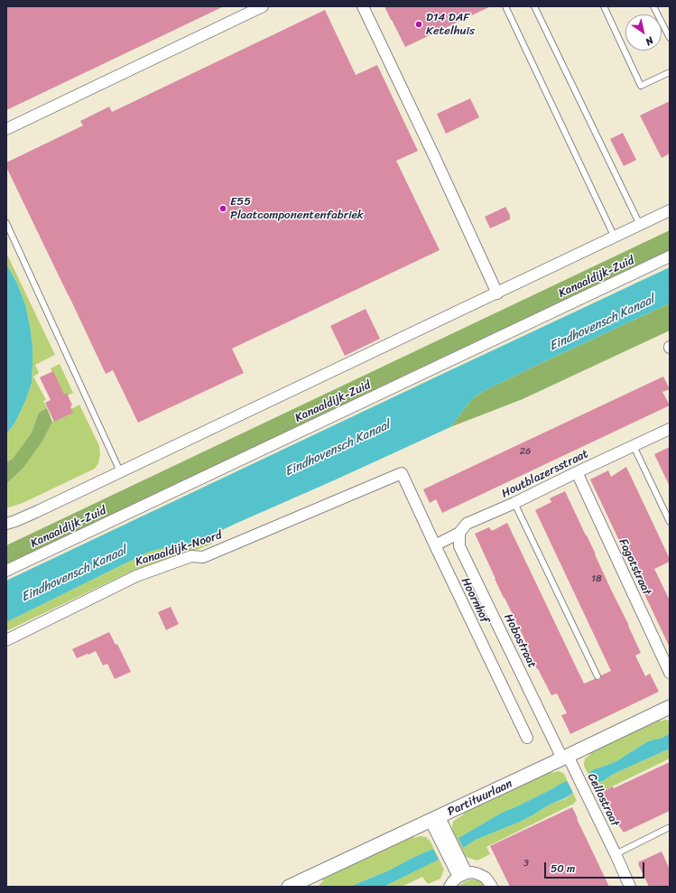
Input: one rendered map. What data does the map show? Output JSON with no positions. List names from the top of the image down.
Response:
{
  "streets": {
    "street": [
      "Kanaaldijk-Zuid",
      "Houtblazersstraat",
      "Kanaaldijk-Noord",
      "Fagotstraat",
      "Hoornhof",
      "Hobostraat",
      "Partituurlaan",
      "Cellostraat"
    ]
  },
  "crossings": [
    ["Houtblazersstraat", "Fagotstraat"],
    ["Houtblazersstraat", "Hoornhof"],
    ["Houtblazersstraat", "Hobostraat"],
    ["Kanaaldijk-Noord", "Hoornhof"],
    ["Hobostraat", "Partituurlaan"],
    ["Hobostraat", "Cellostraat"],
    ["Partituurlaan", "Cellostraat"]
  ],
  "water": ["Eindhovensch Kanaal"],
  "places": ["D14 DAF Ketelhuis", "E55 Plaatcomponentenfabriek"],
  "house_numbers": ["26", "18", "3"],
  "scale_bar": "50 m",
  "north": "bottom right"
}
